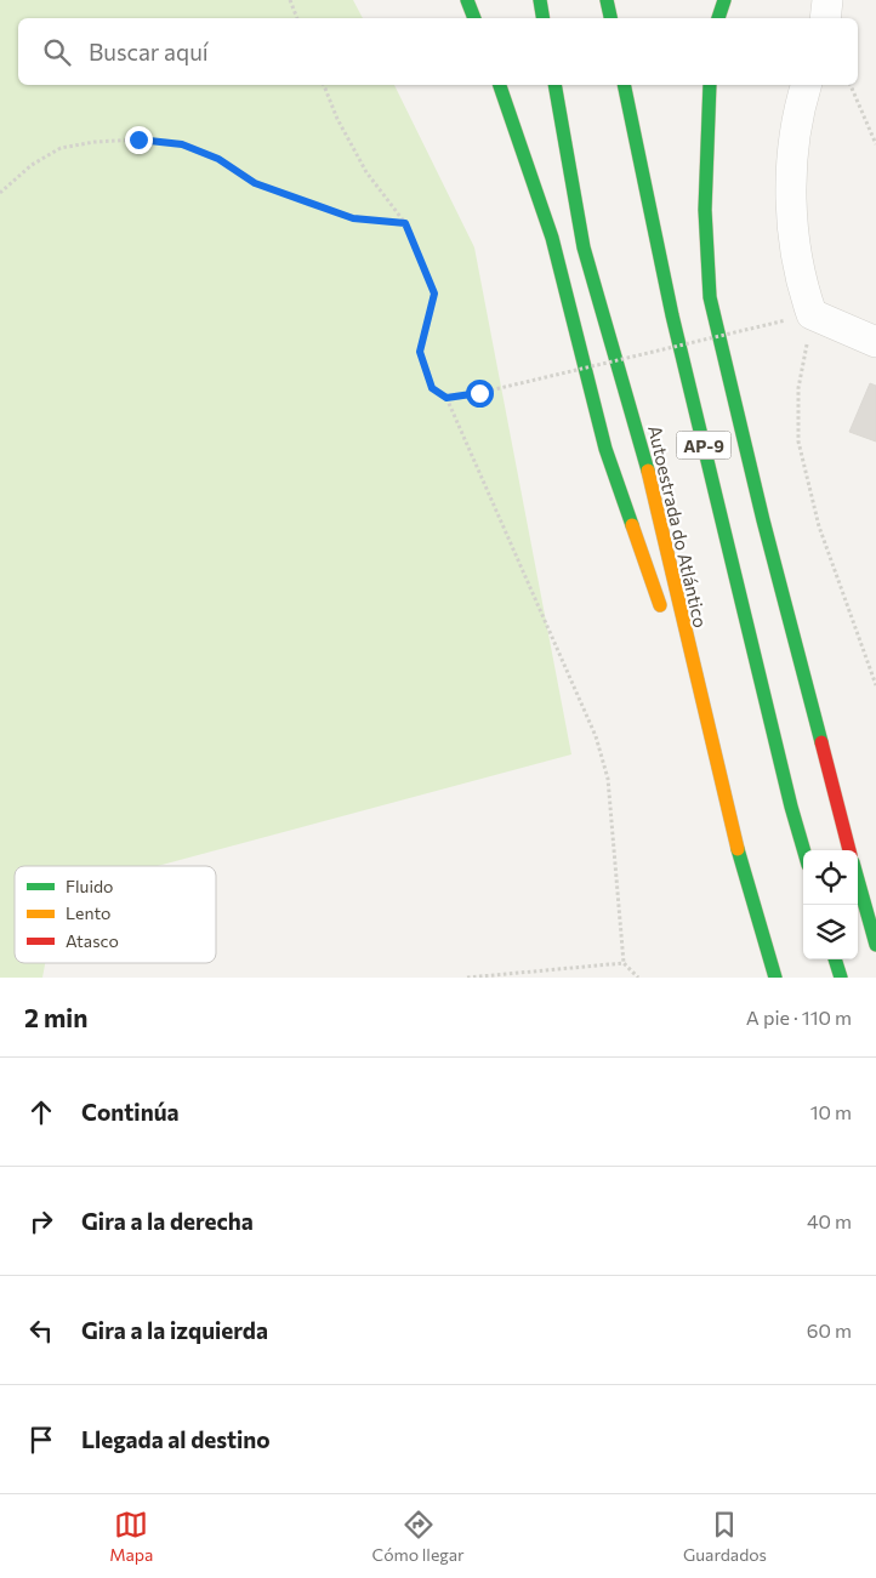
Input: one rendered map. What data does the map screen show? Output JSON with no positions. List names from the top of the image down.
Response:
{
  "streets": {
    "highway": ["AP-9", "Autoestrada do Atlántico"]
  },
  "legend": ["Fluido", "Lento", "Atasco"],
  "page": {
    "search": "Buscar aquí",
    "heading": ["2 min", "A pie · 110 m"],
    "list": [
      ["Continúa", "10 m"],
      ["Gira a la derecha", "40 m"],
      ["Gira a la izquierda", "60 m"],
      "Llegada al destino"
    ],
    "nav": ["Mapa", "Cómo llegar", "Guardados"]
  }
}
